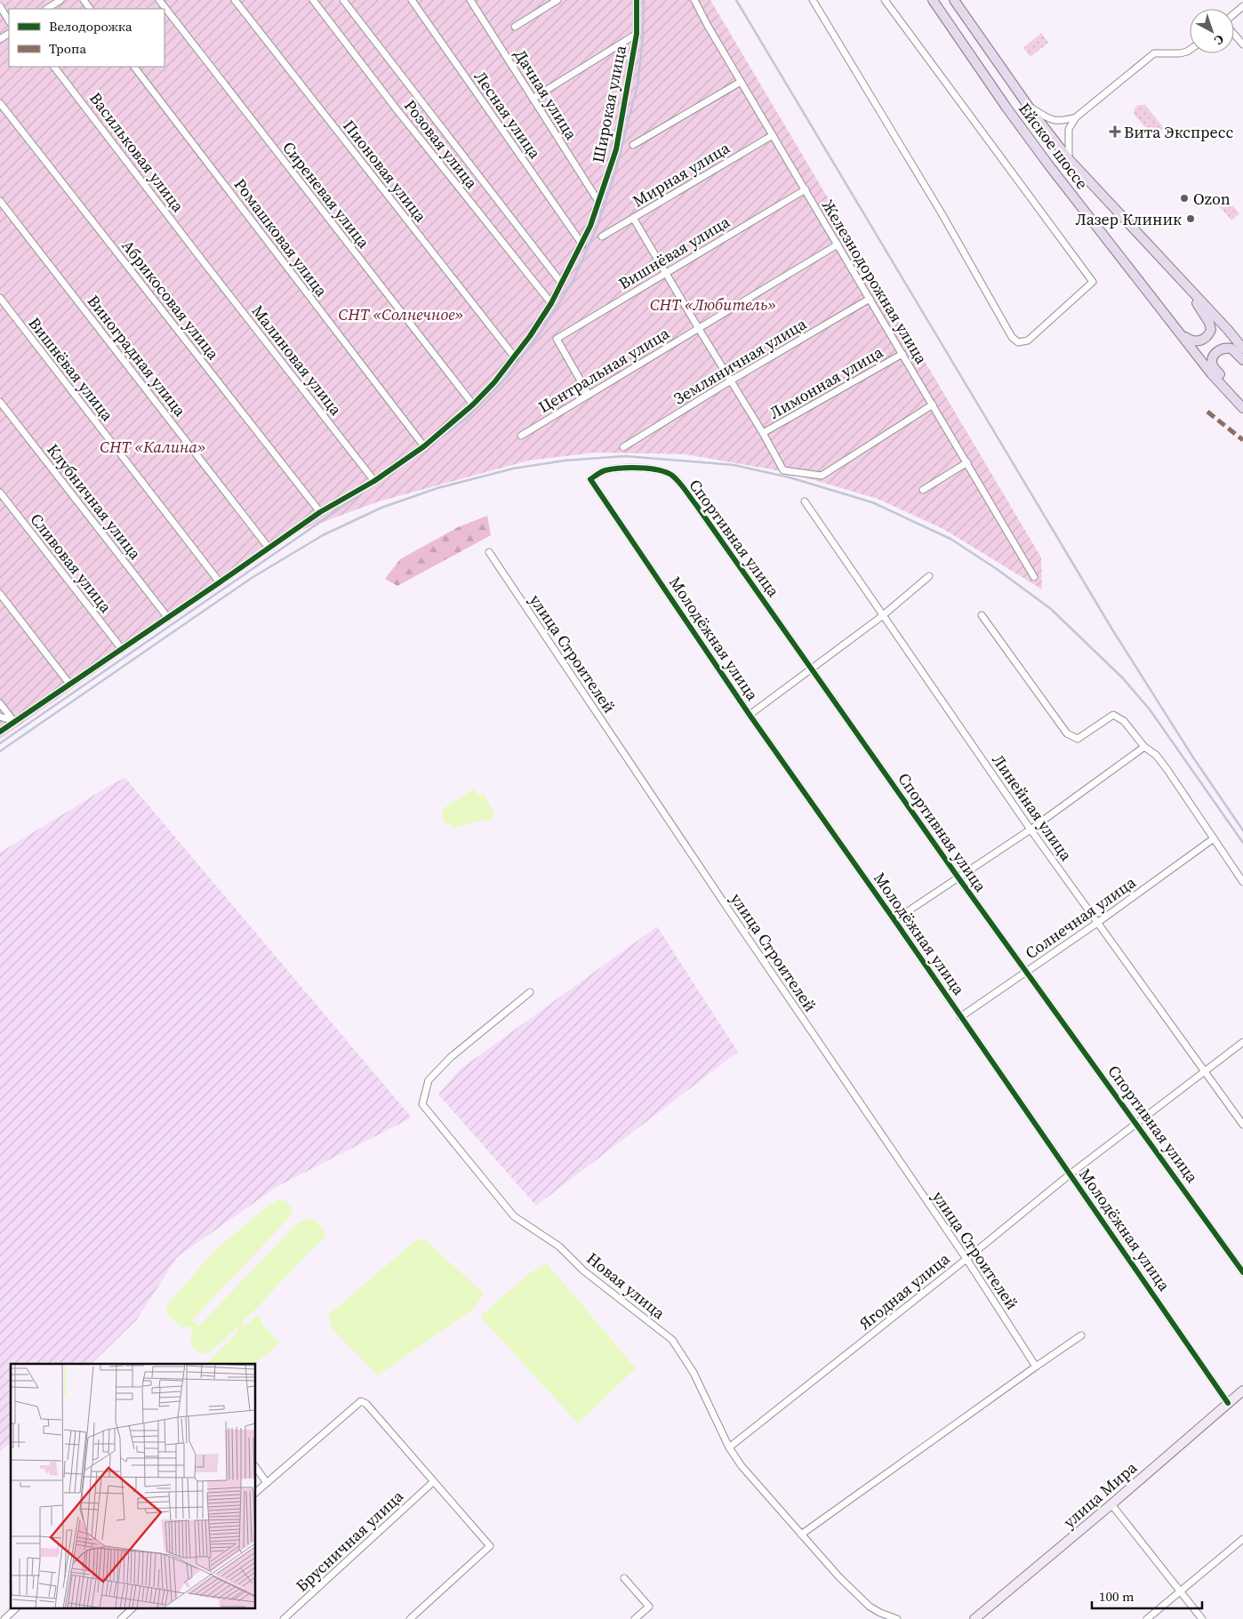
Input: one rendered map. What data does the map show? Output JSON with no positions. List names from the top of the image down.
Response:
{
  "streets": {
    "main road": ["Ейское шоссе"],
    "street": [
      "Дачная улица",
      "Широкая улица",
      "Лесная улица",
      "Розовая улица",
      "Васильковая улица",
      "Пионовая улица",
      "Мирная улица",
      "Сиреневая улица",
      "Ромашковая улица",
      "Вишнёвая улица",
      "Железнодорожная улица",
      "Абрикосовая улица",
      "Виноградная улица",
      "Малиновая улица",
      "Земляничная улица",
      "Центральная улица",
      "Лимонная улица",
      "Клубничная улица",
      "Спортивная улица",
      "Сливовая улица",
      "Молодёжная улица",
      "улица Строителей",
      "Линейная улица",
      "Солнечная улица",
      "Новая улица",
      "Ягодная улица",
      "улица Мира",
      "Брусничная улица"
    ]
  },
  "crossings": [
    ["Дачная улица", "Широкая улица"],
    ["Широкая улица", "Лесная улица"],
    ["Широкая улица", "Розовая улица"],
    ["Широкая улица", "Пионовая улица"],
    ["Широкая улица", "Сиреневая улица"],
    ["Широкая улица", "Ромашковая улица"],
    ["Широкая улица", "Вишнёвая улица"],
    ["Широкая улица", "Абрикосовая улица"],
    ["Широкая улица", "Виноградная улица"],
    ["Широкая улица", "Малиновая улица"],
    ["Широкая улица", "Клубничная улица"],
    ["Широкая улица", "Сливовая улица"],
    ["Васильковая улица", "Малиновая улица"],
    ["Мирная улица", "Железнодорожная улица"],
    ["Мирная улица", "Лимонная улица"],
    ["Вишнёвая улица", "Железнодорожная улица"],
    ["Вишнёвая улица", "Центральная улица"],
    ["Вишнёвая улица", "Лимонная улица"],
    ["Железнодорожная улица", "Земляничная улица"],
    ["Железнодорожная улица", "Центральная улица"],
    ["Железнодорожная улица", "Лимонная улица"],
    ["Земляничная улица", "Лимонная улица"],
    ["Центральная улица", "Лимонная улица"],
    ["Спортивная улица", "Молодёжная улица"],
    ["Спортивная улица", "Солнечная улица"],
    ["Спортивная улица", "Ягодная улица"],
    ["Молодёжная улица", "Солнечная улица"],
    ["Молодёжная улица", "Ягодная улица"],
    ["Молодёжная улица", "улица Мира"],
    ["улица Строителей", "Ягодная улица"],
    ["Линейная улица", "Солнечная улица"],
    ["Линейная улица", "Ягодная улица"],
    ["Новая улица", "Ягодная улица"]
  ],
  "parks": ["СНТ «Любитель»", "СНТ «Солнечное»", "СНТ «Калина»"],
  "places": {
    "health": ["Вита Экспресс"],
    "other": ["Ozon", "Лазер Клиник"]
  },
  "legend": ["Велодорожка", "Тропа"],
  "scale_bar": "100 m",
  "north": "bottom right"
}
